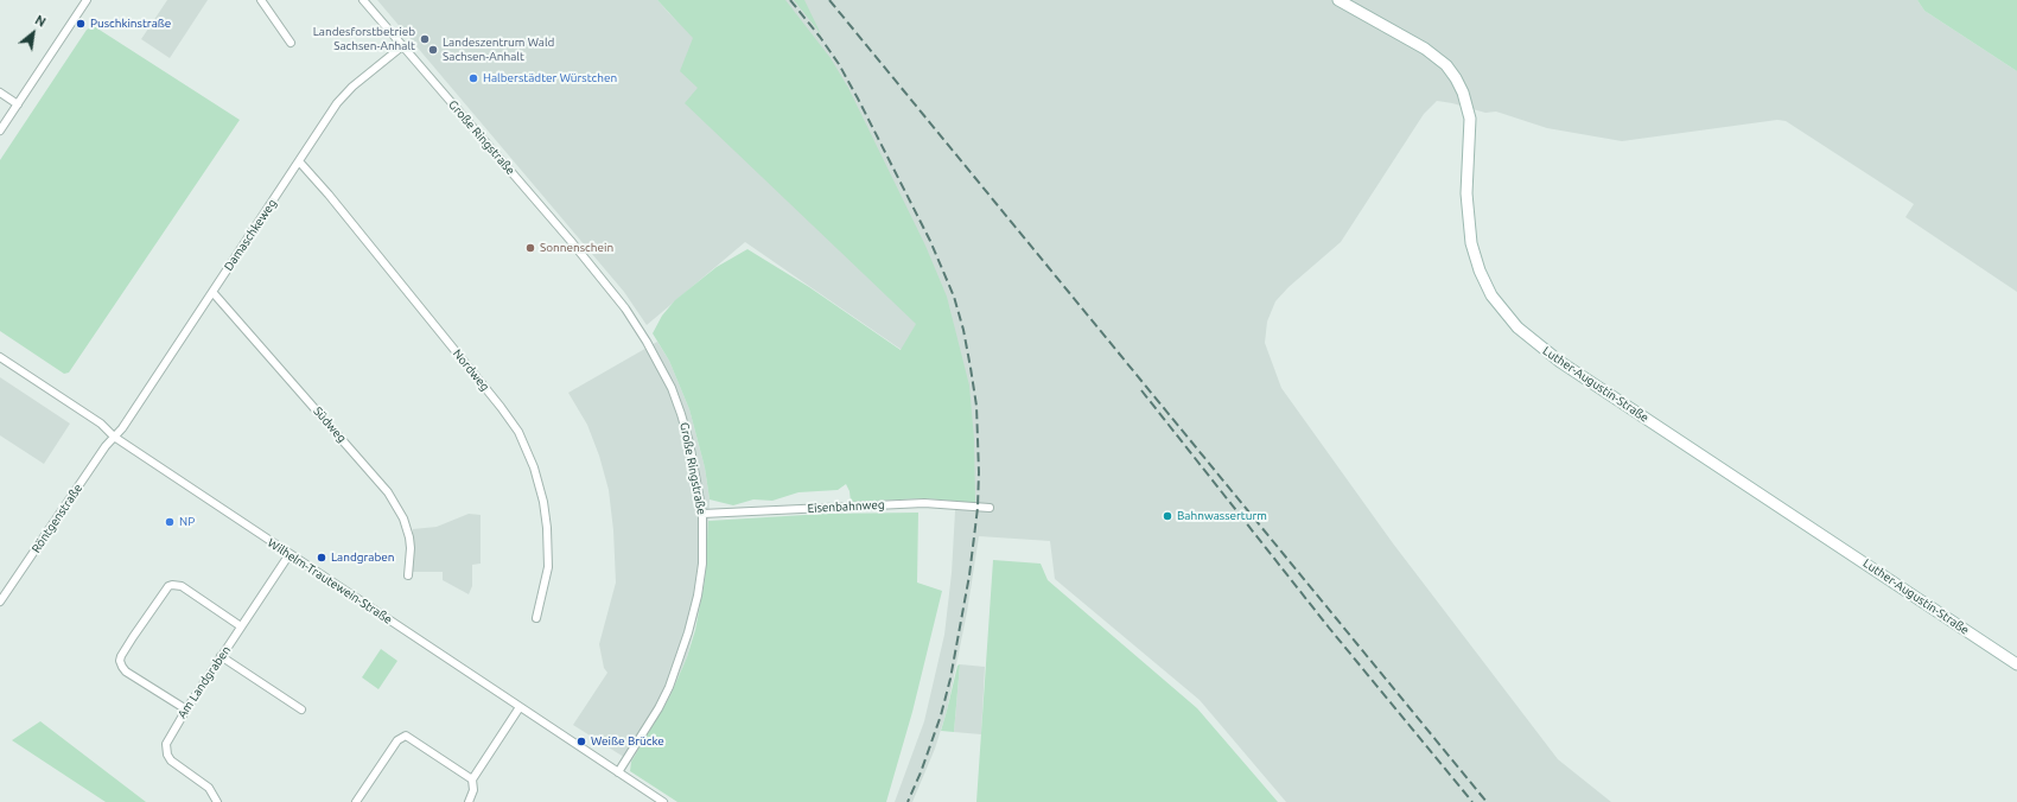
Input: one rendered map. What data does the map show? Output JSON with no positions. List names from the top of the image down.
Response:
{
  "streets": {
    "street": [
      "Große Ringstraße",
      "Damaschkeweg",
      "Nordweg",
      "Luther-Augustin-Straße",
      "Südweg",
      "Eisenbahnweg",
      "Röntgenstraße",
      "Wilhelm-Trautewein-Straße",
      "Am Landgraben"
    ]
  },
  "crossings": [
    ["Große Ringstraße", "Damaschkeweg"],
    ["Große Ringstraße", "Eisenbahnweg"],
    ["Große Ringstraße", "Wilhelm-Trautewein-Straße"],
    ["Damaschkeweg", "Nordweg"],
    ["Damaschkeweg", "Südweg"],
    ["Damaschkeweg", "Röntgenstraße"],
    ["Damaschkeweg", "Wilhelm-Trautewein-Straße"],
    ["Röntgenstraße", "Wilhelm-Trautewein-Straße"],
    ["Wilhelm-Trautewein-Straße", "Am Landgraben"]
  ],
  "places": [
    "Puschkinstraße",
    "Landesforstbetrieb Sachsen-Anhalt",
    "Landeszentrum Wald Sachsen-Anhalt",
    "Halberstädter Würstchen",
    "Sonnenschein",
    "Bahnwasserturm",
    "NP",
    "Landgraben",
    "Weiße Brücke"
  ],
  "north": "top right"
}
